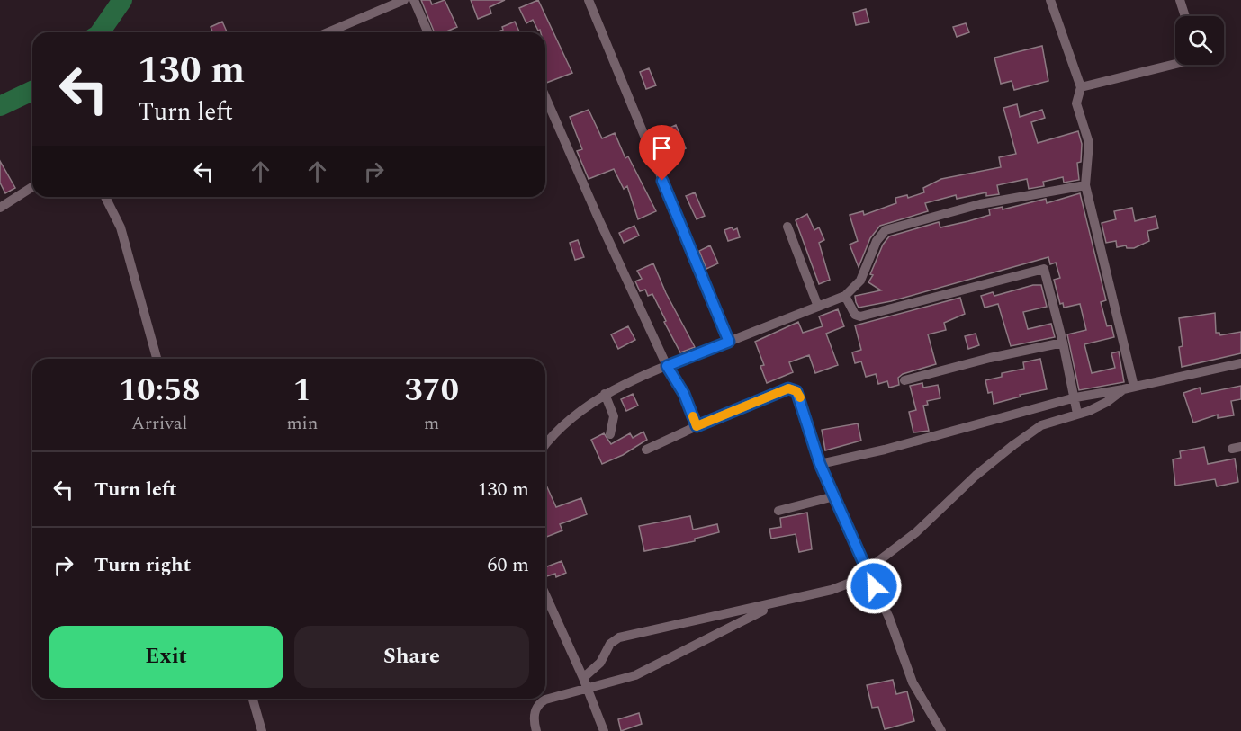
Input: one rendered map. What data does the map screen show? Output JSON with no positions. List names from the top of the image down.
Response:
{
  "page": {
    "turn": ["130 m", "Turn left"],
    "eta": [
      "10:58",
      "Arrival",
      "1",
      "min",
      "370",
      "m"
    ],
    "list": [
      {
        "name": "Turn left",
        "value": "130 m"
      },
      {
        "name": "Turn right",
        "value": "60 m"
      }
    ],
    "buttons": ["Exit", "Share"]
  }
}
